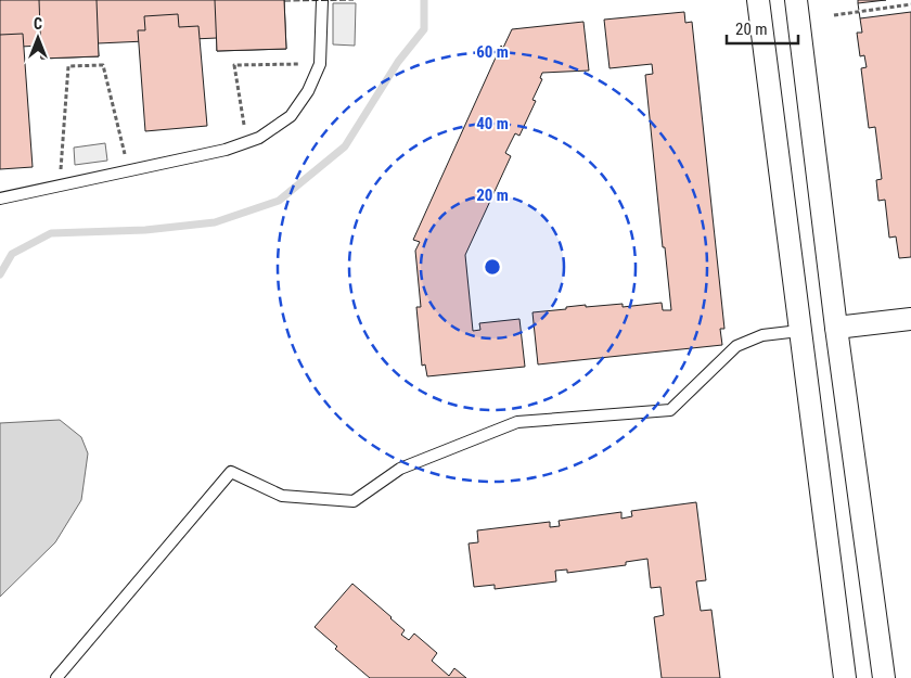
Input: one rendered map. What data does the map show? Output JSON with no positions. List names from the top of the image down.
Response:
{
  "scale_bar": "20 m",
  "north": "top",
  "rings": ["60 m", "40 m", "20 m"]
}
